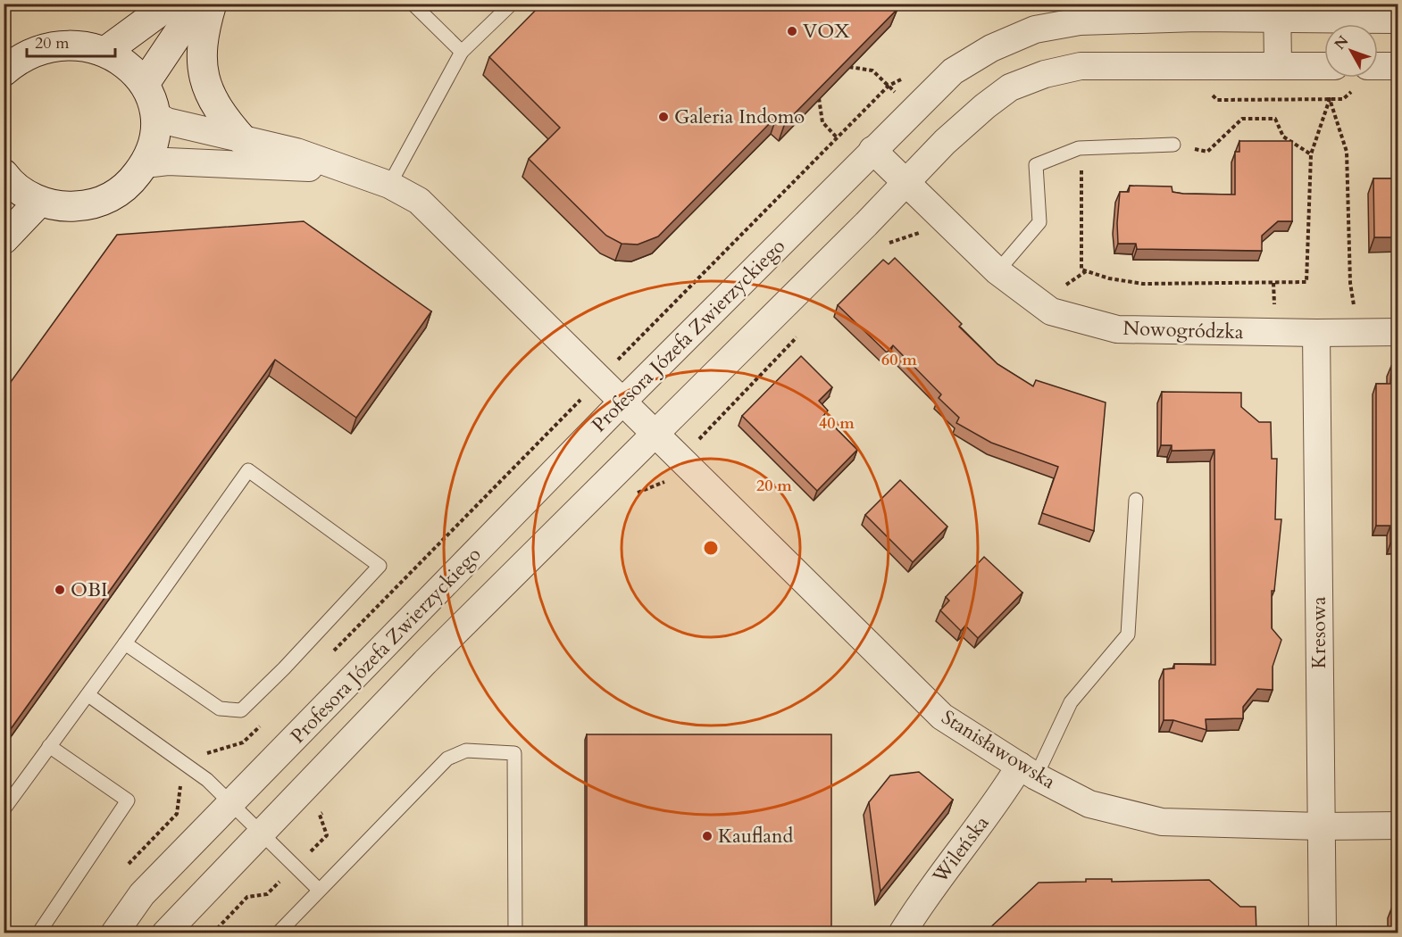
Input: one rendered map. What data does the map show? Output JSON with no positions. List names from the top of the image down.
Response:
{
  "streets": {
    "street": [
      "Nowogródzka",
      "Profesora Józefa Zwierzyckiego",
      "Kresowa",
      "Stanisławowska",
      "Wileńska"
    ]
  },
  "crossings": [
    ["Nowogródzka", "Profesora Józefa Zwierzyckiego"],
    ["Nowogródzka", "Kresowa"],
    ["Profesora Józefa Zwierzyckiego", "Stanisławowska"],
    ["Kresowa", "Stanisławowska"],
    ["Stanisławowska", "Wileńska"]
  ],
  "places": [
    "VOX",
    "Galeria Indomo",
    "OBI",
    "Kaufland"
  ],
  "scale_bar": "20 m",
  "north": "top left",
  "rings": ["60 m", "40 m", "20 m"]
}
